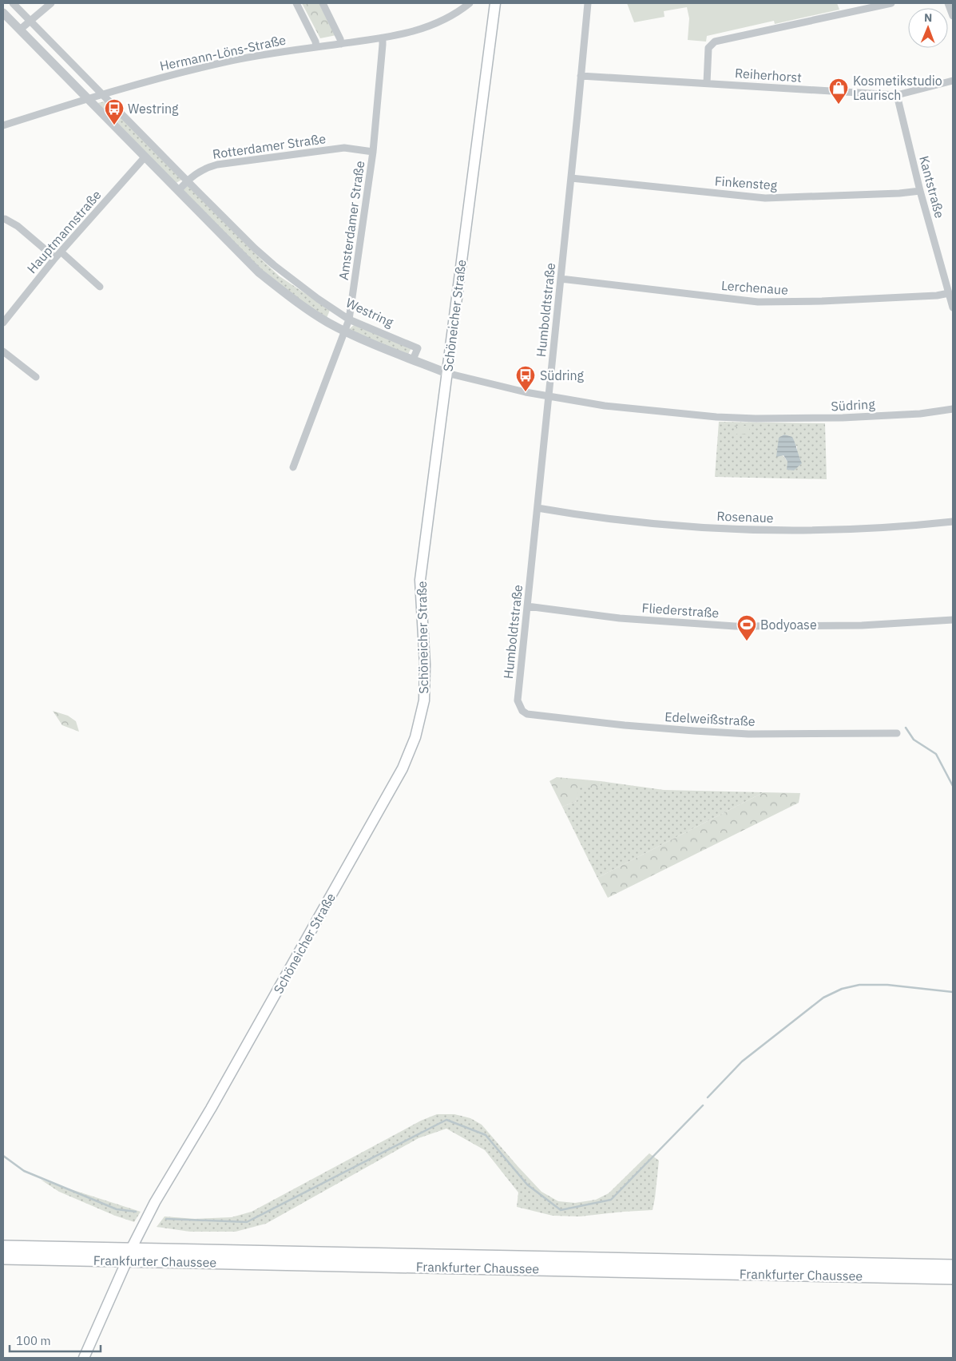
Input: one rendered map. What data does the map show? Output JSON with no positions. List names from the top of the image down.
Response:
{
  "streets": {
    "main road": ["Schöneicher Straße", "Frankfurter Chaussee"],
    "street": [
      "Hermann-Löns-Straße",
      "Reiherhorst",
      "Rotterdamer Straße",
      "Finkensteg",
      "Kantstraße",
      "Amsterdamer Straße",
      "Hauptmannstraße",
      "Lerchenaue",
      "Humboldtstraße",
      "Westring",
      "Südring",
      "Rosenaue",
      "Fliederstraße",
      "Edelweißstraße"
    ]
  },
  "crossings": [
    ["Hermann-Löns-Straße", "Amsterdamer Straße"],
    ["Hermann-Löns-Straße", "Westring"],
    ["Reiherhorst", "Kantstraße"],
    ["Reiherhorst", "Humboldtstraße"],
    ["Rotterdamer Straße", "Amsterdamer Straße"],
    ["Rotterdamer Straße", "Westring"],
    ["Finkensteg", "Kantstraße"],
    ["Finkensteg", "Humboldtstraße"],
    ["Kantstraße", "Lerchenaue"],
    ["Amsterdamer Straße", "Westring"],
    ["Hauptmannstraße", "Westring"],
    ["Lerchenaue", "Humboldtstraße"],
    ["Humboldtstraße", "Südring"],
    ["Humboldtstraße", "Rosenaue"],
    ["Humboldtstraße", "Fliederstraße"],
    ["Humboldtstraße", "Edelweißstraße"],
    ["Westring", "Schöneicher Straße"],
    ["Westring", "Südring"],
    ["Schöneicher Straße", "Südring"],
    ["Schöneicher Straße", "Frankfurter Chaussee"]
  ],
  "places": {
    "shop": ["Kosmetikstudio Laurisch"],
    "bus stop": ["Westring", "Südring"],
    "sports": ["Bodyoase"]
  },
  "scale_bar": "100 m",
  "north": "top"
}
